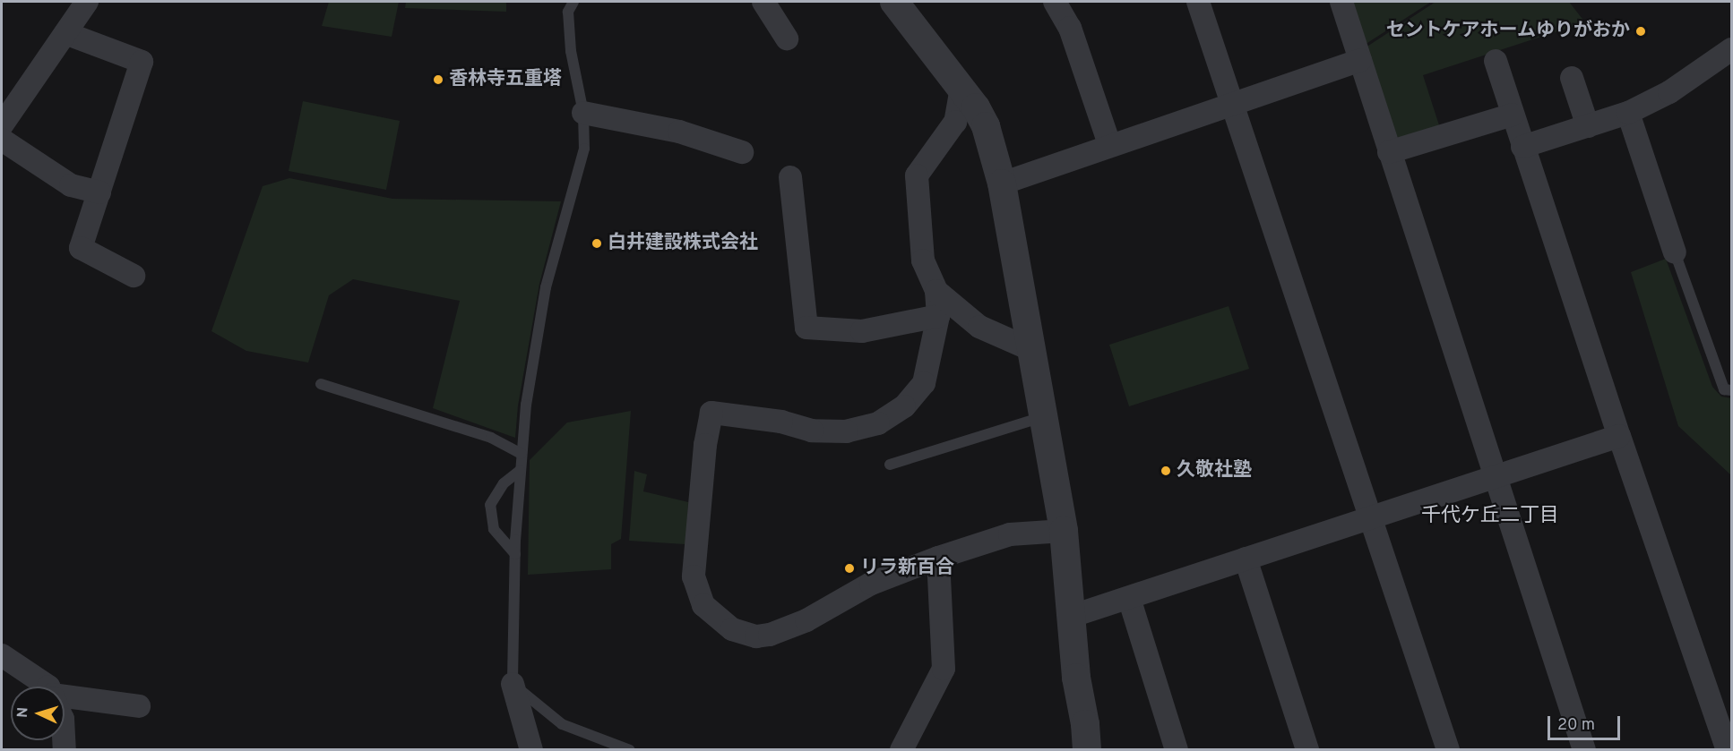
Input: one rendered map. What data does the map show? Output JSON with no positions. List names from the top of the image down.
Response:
{
  "districts": ["千代ケ丘二丁目"],
  "places": [
    "セントケアホームゆりがおか",
    "香林寺五重塔",
    "白井建設株式会社",
    "久敬社塾",
    "リラ新百合"
  ],
  "scale_bar": "20 m",
  "north": "left"
}
